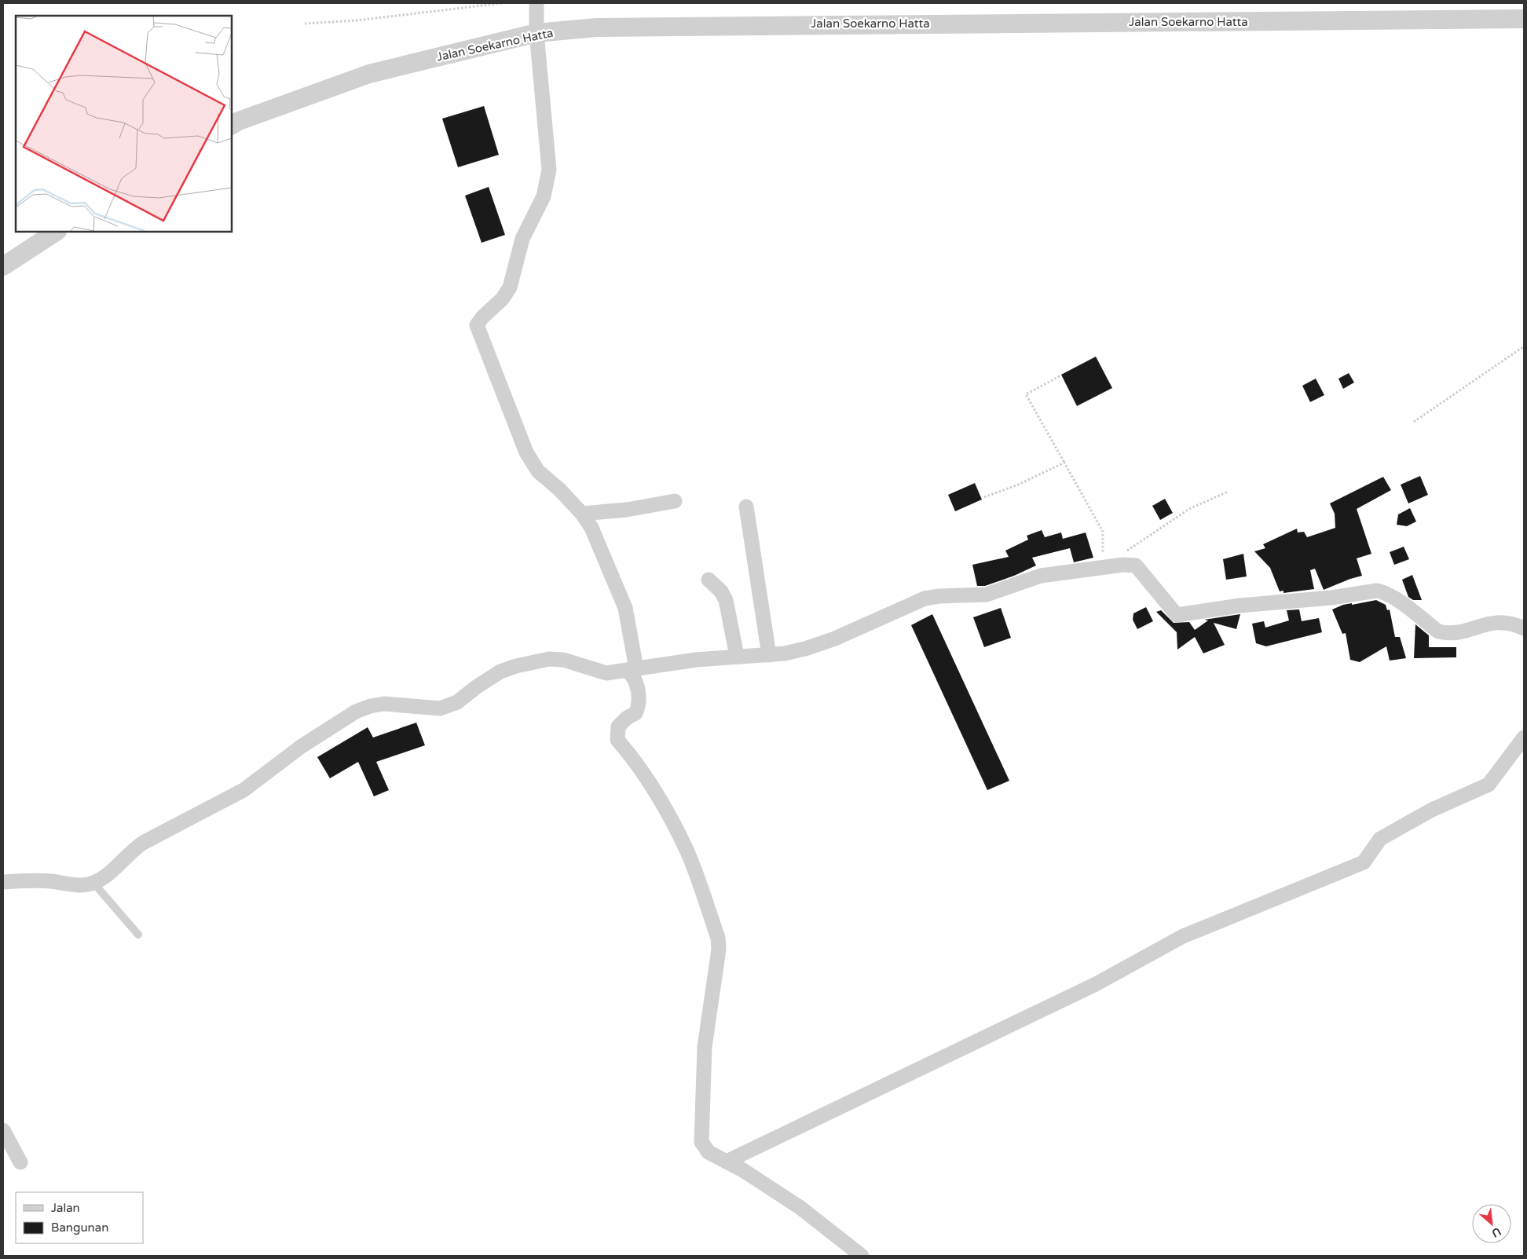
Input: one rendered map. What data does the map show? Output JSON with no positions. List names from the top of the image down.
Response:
{
  "streets": {
    "street": ["Jalan Soekarno Hatta"]
  },
  "legend": ["Jalan", "Bangunan"],
  "north": "bottom right"
}
